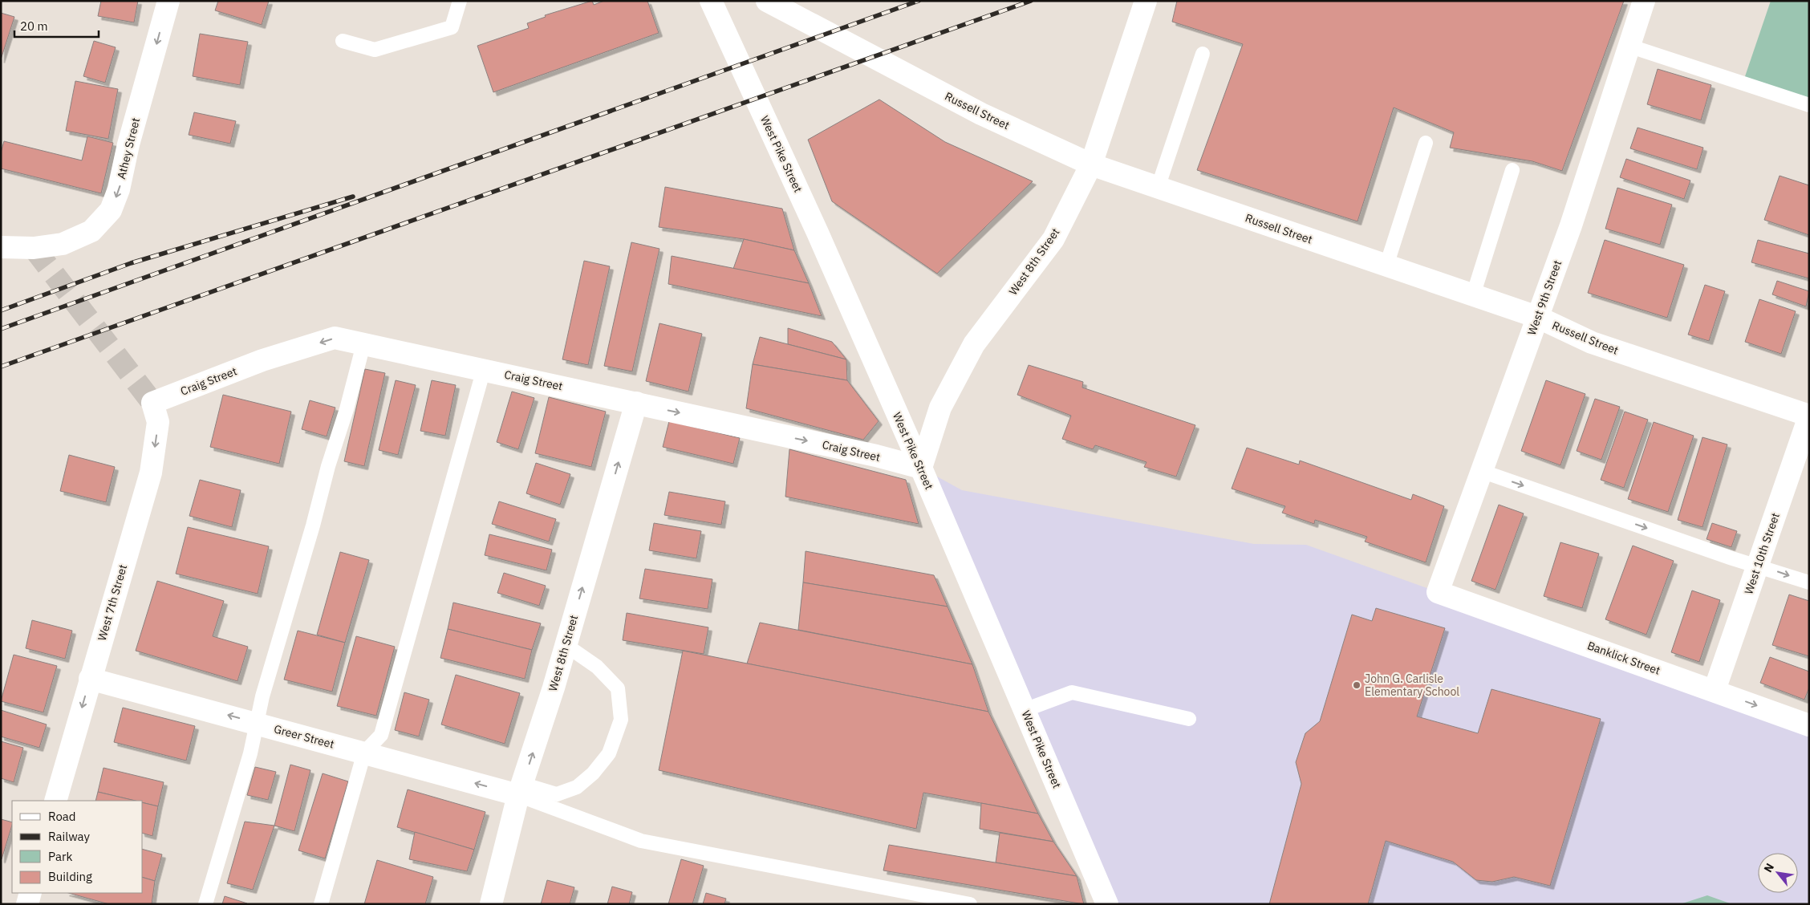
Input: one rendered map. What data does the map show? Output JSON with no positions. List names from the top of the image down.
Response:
{
  "streets": {
    "street": [
      "Russell Street",
      "Athey Street",
      "West Pike Street",
      "West 8th Street",
      "West 9th Street",
      "Craig Street",
      "West 10th Street",
      "West 7th Street",
      "Banklick Street",
      "Greer Street"
    ]
  },
  "crossings": [
    ["Russell Street", "West 8th Street"],
    ["Russell Street", "West 9th Street"],
    ["Russell Street", "West 10th Street"],
    ["West Pike Street", "West 8th Street"],
    ["West Pike Street", "Craig Street"],
    ["West 8th Street", "Craig Street"],
    ["West 8th Street", "Greer Street"],
    ["West 9th Street", "Banklick Street"],
    ["Craig Street", "West 7th Street"],
    ["West 10th Street", "Banklick Street"],
    ["West 7th Street", "Greer Street"]
  ],
  "one_way": [
    "Athey Street",
    "West 8th Street",
    "West 7th Street",
    "Greer Street"
  ],
  "places": ["John G. Carlisle Elementary School"],
  "legend": [
    "Road",
    "Railway",
    "Park",
    "Building"
  ],
  "scale_bar": "20 m",
  "north": "top left"
}
